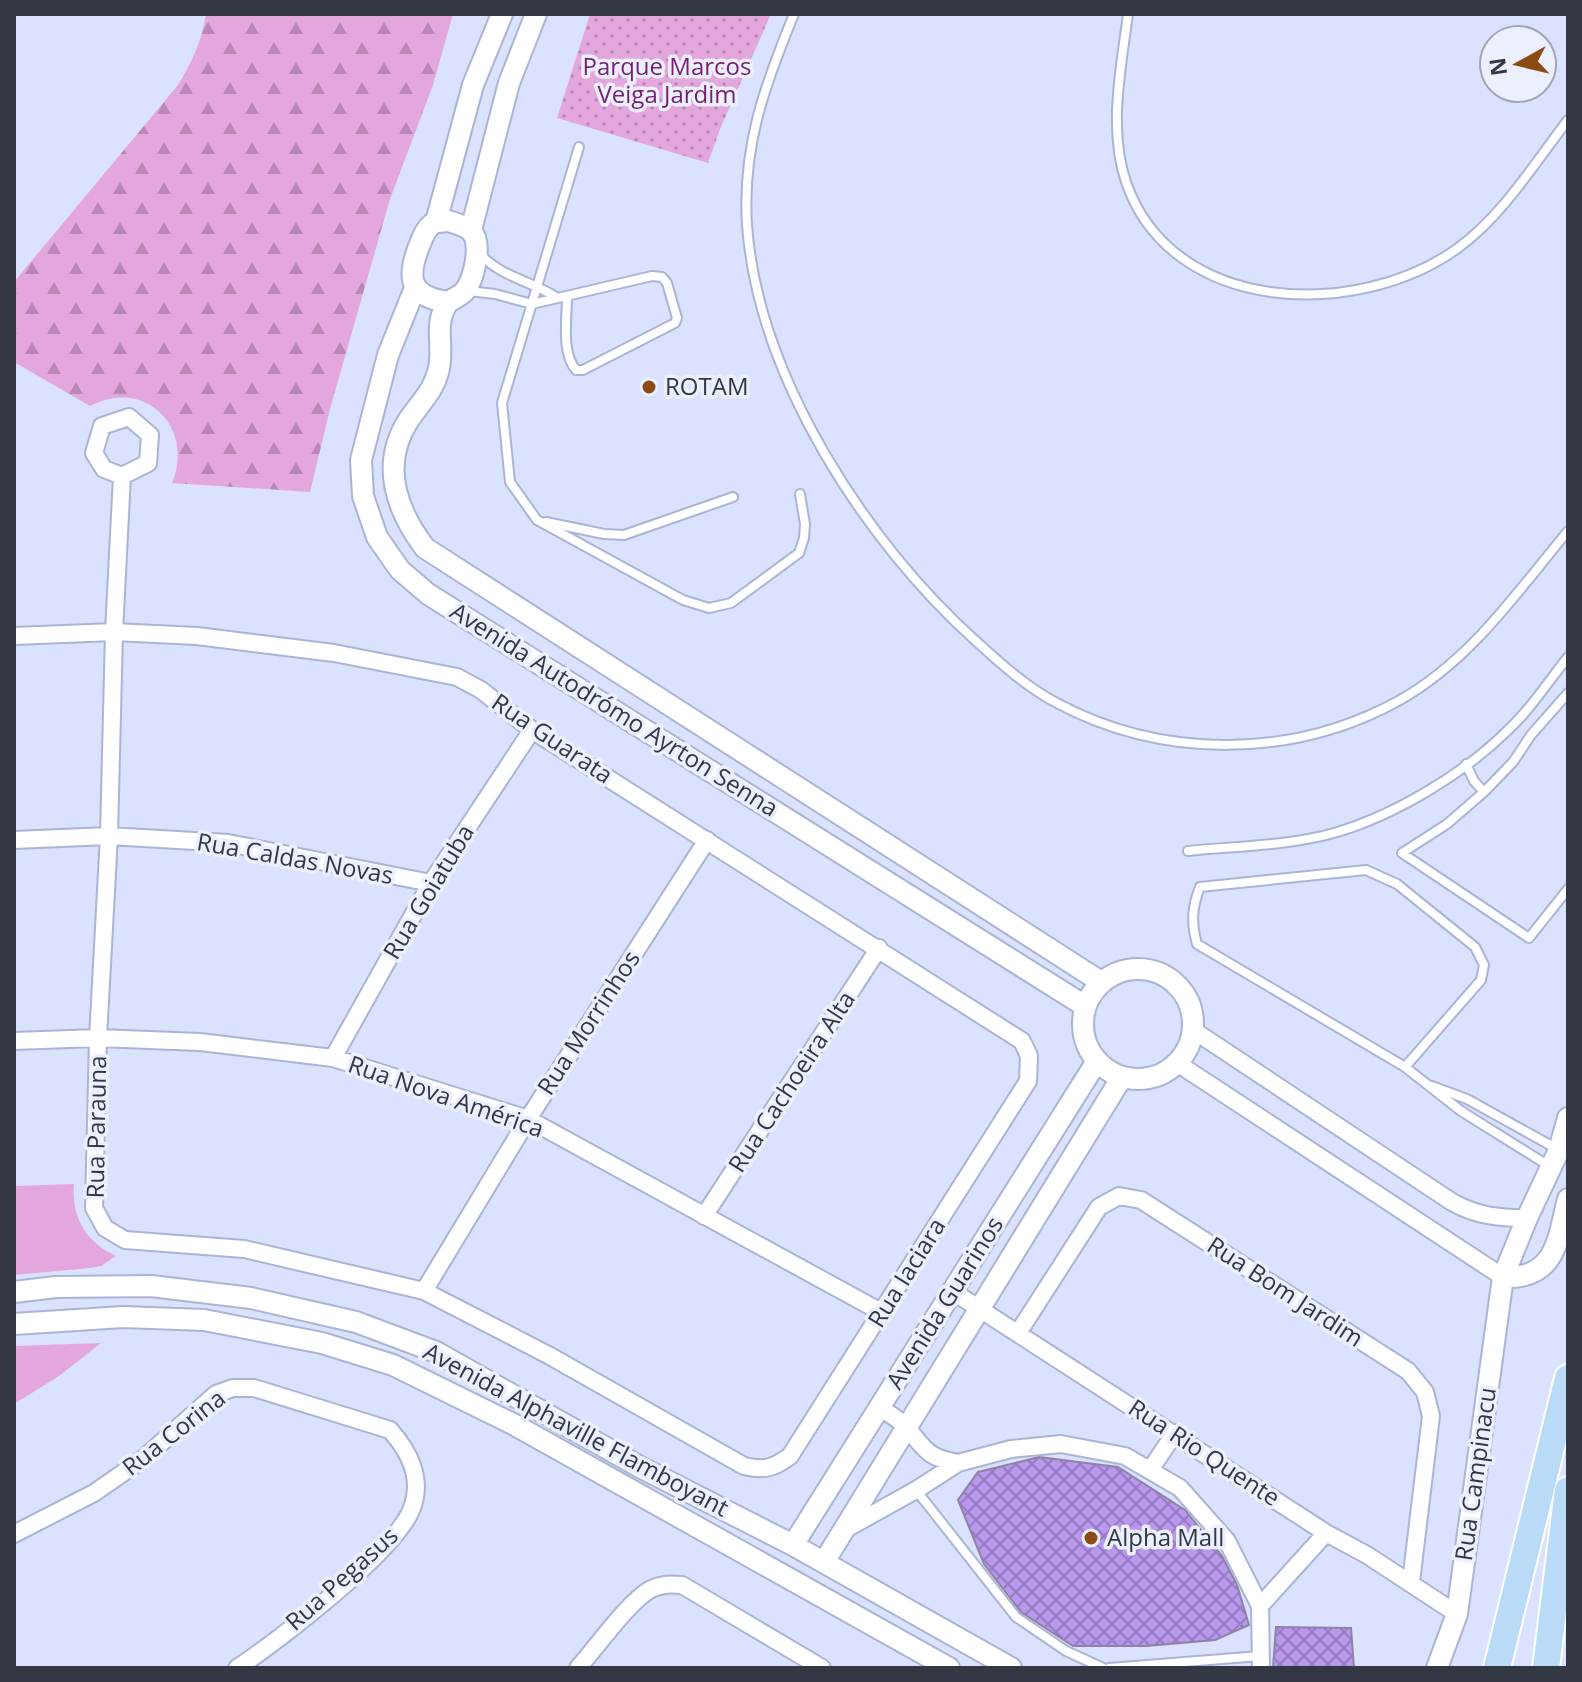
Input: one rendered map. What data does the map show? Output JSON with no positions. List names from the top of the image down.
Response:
{
  "streets": {
    "street": [
      "Avenida Autodrómo Ayrton Senna",
      "Rua Guarata",
      "Rua Caldas Novas",
      "Rua Goiatuba",
      "Rua Morrinhos",
      "Rua Cachoeira Alta",
      "Rua Nova América",
      "Rua Parauna",
      "Rua Iaciara",
      "Rua Bom Jardim",
      "Avenida Guarinos",
      "Avenida Alphaville Flamboyant",
      "Rua Corina",
      "Rua Rio Quente",
      "Rua Campinacu",
      "Rua Pegasus"
    ]
  },
  "crossings": [
    ["Avenida Autodrómo Ayrton Senna", "Avenida Guarinos"],
    ["Rua Guarata", "Rua Goiatuba"],
    ["Rua Guarata", "Rua Morrinhos"],
    ["Rua Guarata", "Rua Cachoeira Alta"],
    ["Rua Guarata", "Rua Parauna"],
    ["Rua Guarata", "Rua Iaciara"],
    ["Rua Caldas Novas", "Rua Goiatuba"],
    ["Rua Caldas Novas", "Rua Parauna"],
    ["Rua Goiatuba", "Rua Nova América"],
    ["Rua Morrinhos", "Rua Nova América"],
    ["Rua Morrinhos", "Rua Parauna"],
    ["Rua Cachoeira Alta", "Rua Nova América"],
    ["Rua Nova América", "Rua Parauna"],
    ["Rua Nova América", "Rua Iaciara"],
    ["Rua Parauna", "Rua Iaciara"],
    ["Rua Bom Jardim", "Rua Rio Quente"],
    ["Avenida Guarinos", "Avenida Alphaville Flamboyant"],
    ["Avenida Guarinos", "Rua Rio Quente"],
    ["Rua Corina", "Rua Pegasus"],
    ["Rua Rio Quente", "Rua Campinacu"]
  ],
  "parks": ["Parque Marcos Veiga Jardim"],
  "places": ["ROTAM", "Alpha Mall"],
  "north": "left"
}
